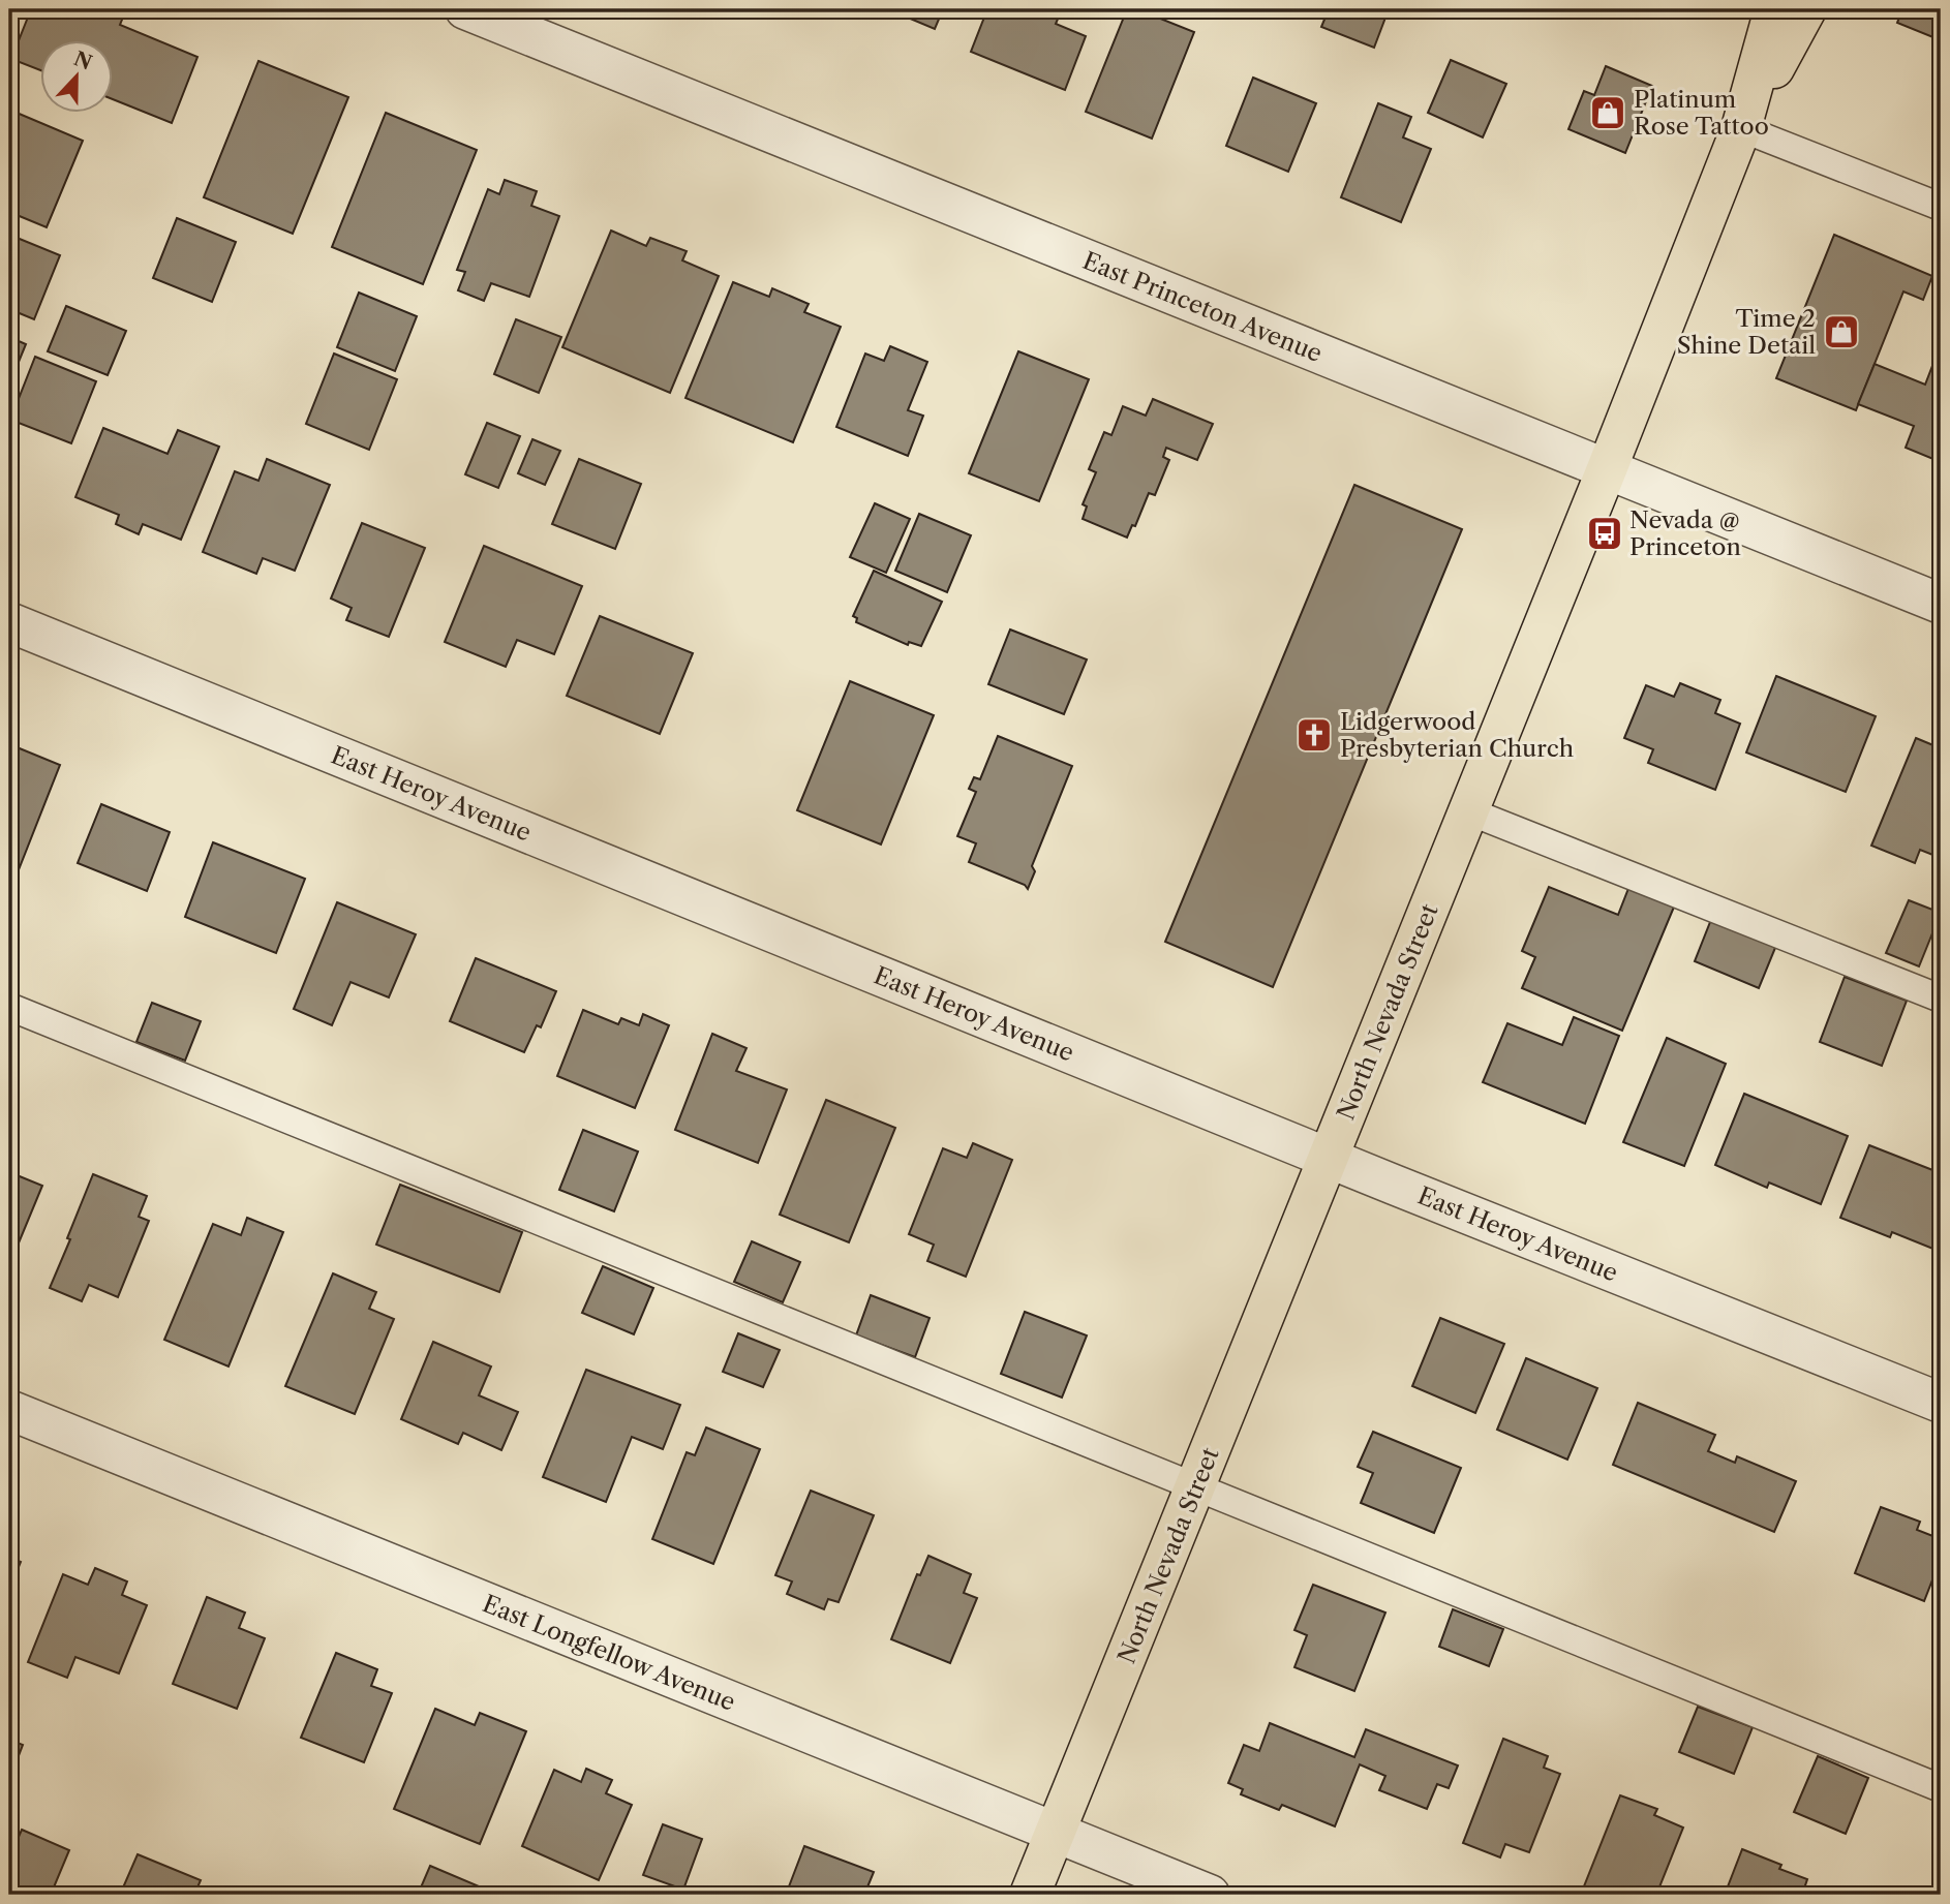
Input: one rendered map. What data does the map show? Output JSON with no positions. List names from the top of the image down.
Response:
{
  "streets": {
    "main road": ["North Nevada Street"],
    "street": ["East Princeton Avenue", "East Heroy Avenue", "East Longfellow Avenue"]
  },
  "crossings": [
    ["East Princeton Avenue", "North Nevada Street"],
    ["East Heroy Avenue", "North Nevada Street"],
    ["North Nevada Street", "East Longfellow Avenue"]
  ],
  "places": {
    "shop": ["Platinum Rose Tattoo", "Time 2 Shine Detail"],
    "bus stop": ["Nevada @ Princeton"],
    "church": ["Lidgerwood Presbyterian Church"]
  },
  "north": "top"
}
